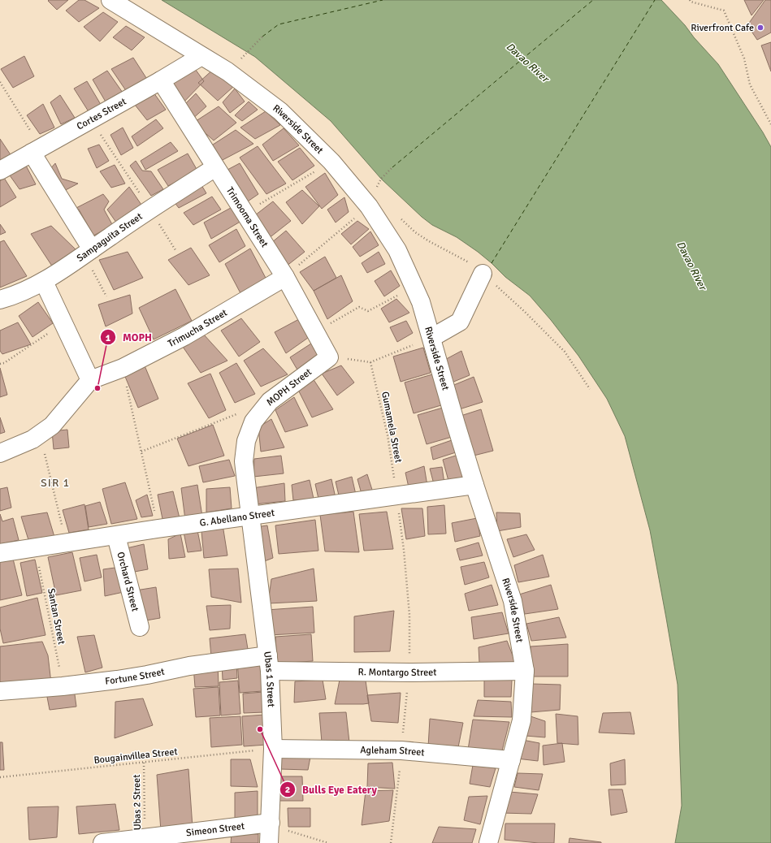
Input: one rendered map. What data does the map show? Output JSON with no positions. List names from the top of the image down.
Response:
{
  "streets": {
    "street": [
      "Cortes Street",
      "Riverside Street",
      "Trimooma Street",
      "Sampaguita Street",
      "Trimucha Street",
      "MOPH Street",
      "G. Abellano Street",
      "Orchard Street",
      "R. Montargo Street",
      "Fortune Street",
      "Ubas 1 Street",
      "Agleham Street",
      "Simeon Street"
    ],
    "path": [
      "Gumamela Street",
      "Santan Street",
      "Bougainvillea Street",
      "Ubas 2 Street"
    ]
  },
  "crossings": [
    ["Cortes Street", "Riverside Street"],
    ["Cortes Street", "Trimooma Street"],
    ["Riverside Street", "G. Abellano Street"],
    ["Riverside Street", "R. Montargo Street"],
    ["Riverside Street", "Agleham Street"],
    ["Trimooma Street", "Sampaguita Street"],
    ["Trimooma Street", "Trimucha Street"],
    ["Trimooma Street", "MOPH Street"],
    ["MOPH Street", "G. Abellano Street"],
    ["MOPH Street", "Ubas 1 Street"],
    ["Gumamela Street", "G. Abellano Street"],
    ["G. Abellano Street", "Orchard Street"],
    ["G. Abellano Street", "Santan Street"],
    ["G. Abellano Street", "Ubas 1 Street"],
    ["Santan Street", "Fortune Street"],
    ["R. Montargo Street", "Fortune Street"],
    ["R. Montargo Street", "Ubas 1 Street"],
    ["Fortune Street", "Ubas 1 Street"],
    ["Ubas 1 Street", "Agleham Street"],
    ["Ubas 1 Street", "Bougainvillea Street"],
    ["Ubas 1 Street", "Simeon Street"],
    ["Agleham Street", "Bougainvillea Street"],
    ["Bougainvillea Street", "Ubas 2 Street"],
    ["Ubas 2 Street", "Simeon Street"]
  ],
  "districts": ["SIR 1"],
  "water": ["Davao River"],
  "places": ["Riverfront Cafe", "MOPH", "Bulls Eye Eatery"]
}
